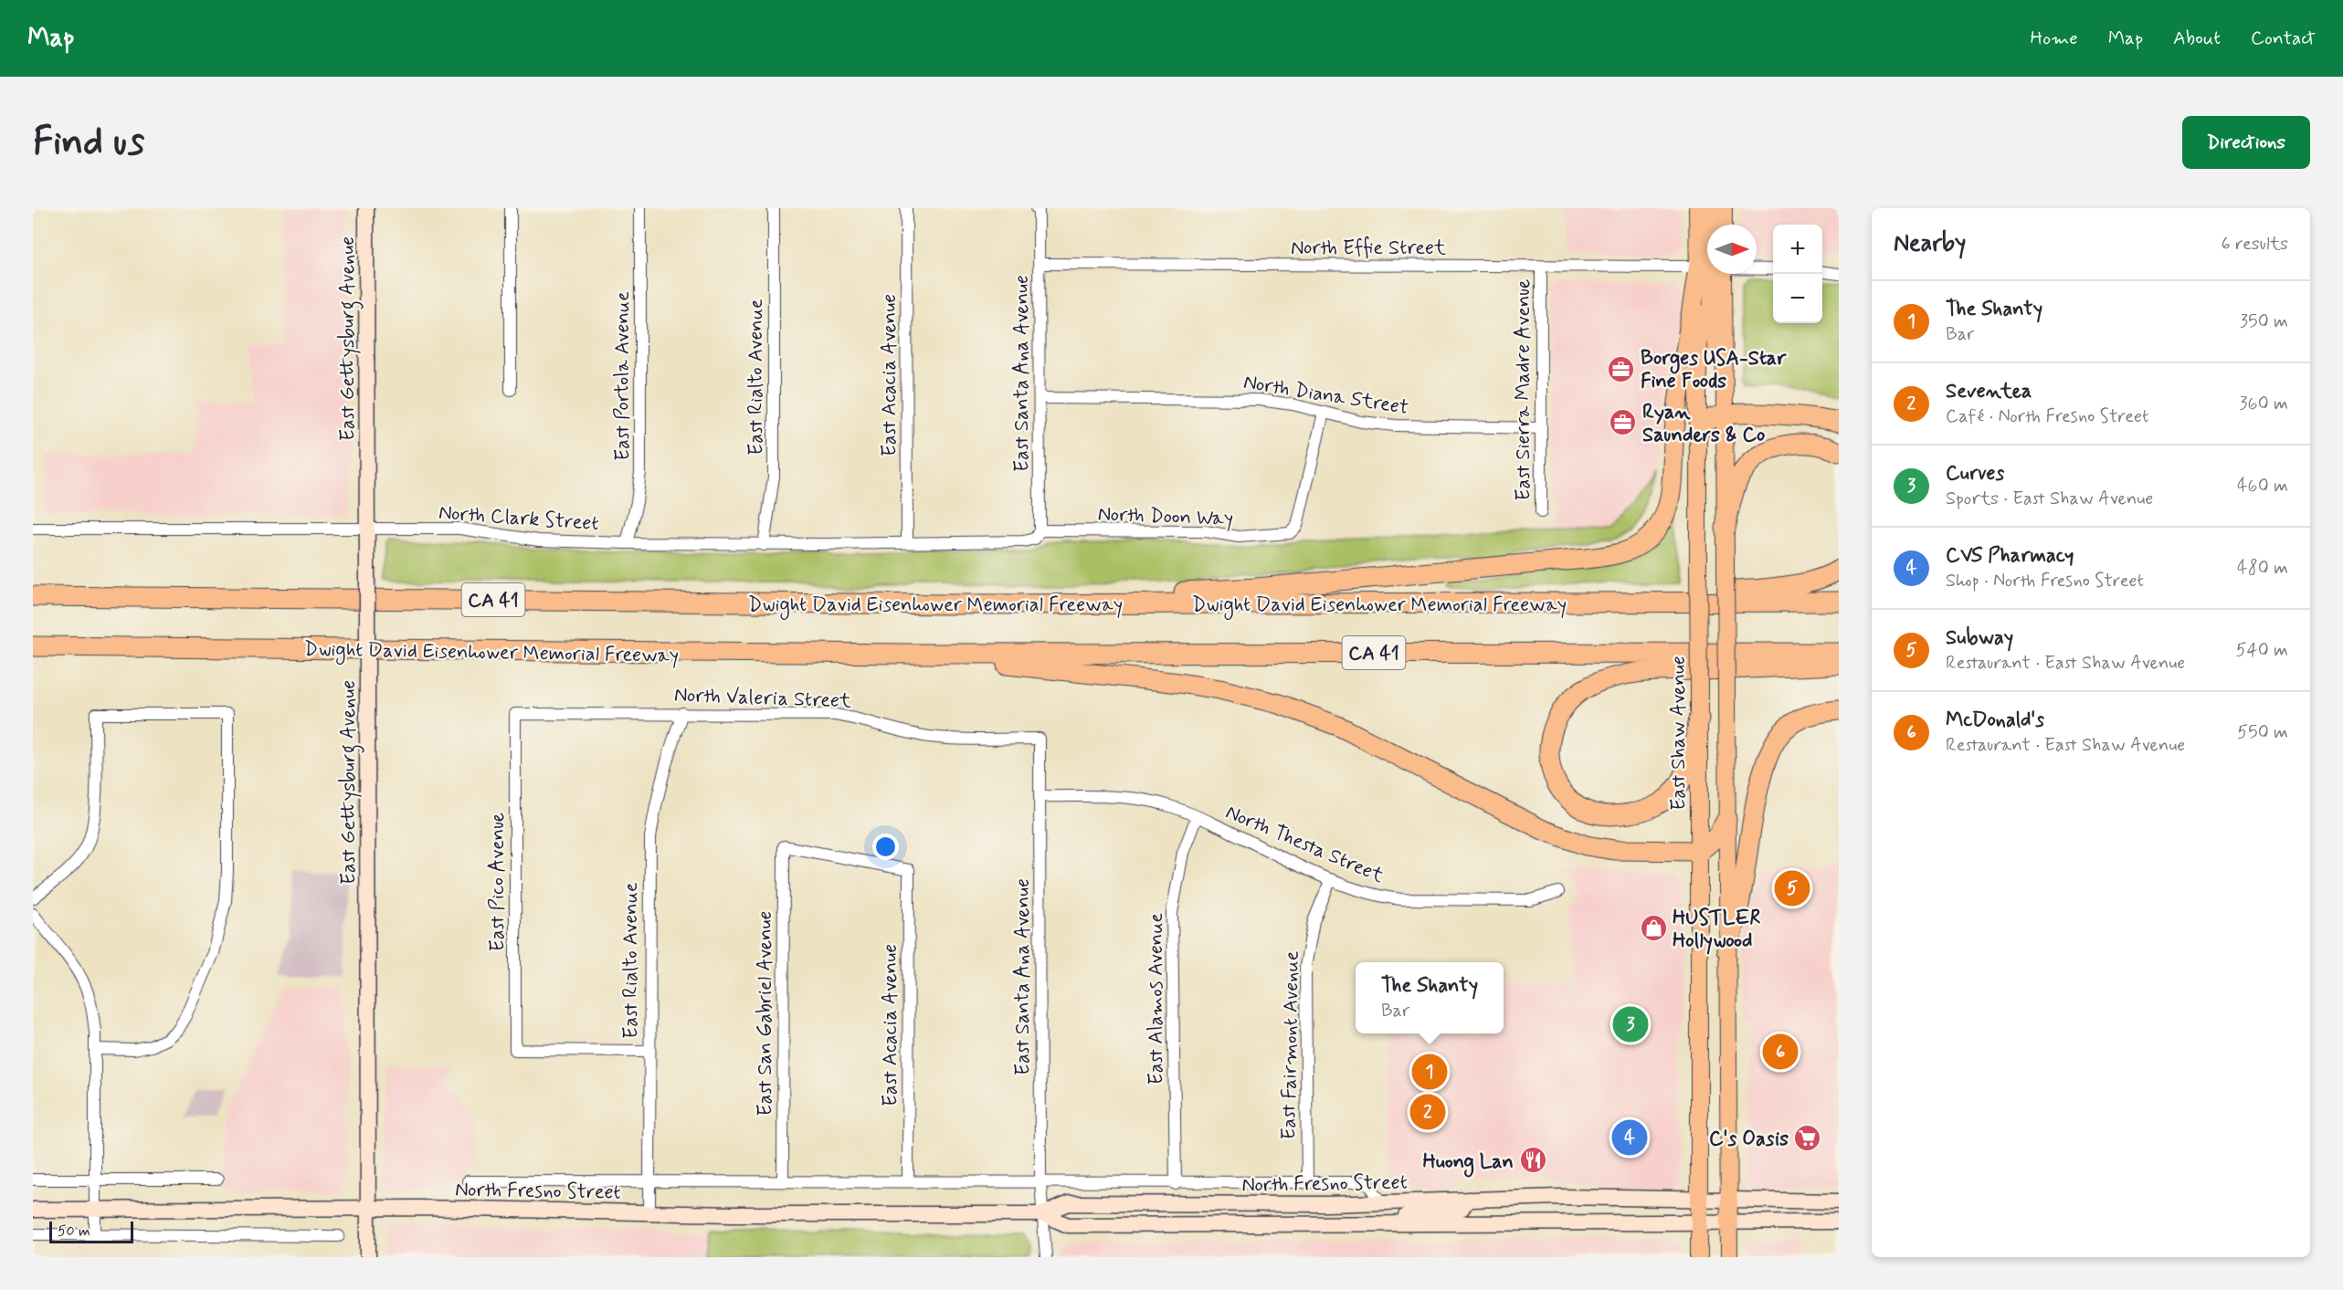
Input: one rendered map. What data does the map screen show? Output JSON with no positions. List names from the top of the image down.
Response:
{
  "streets": {
    "highway": ["CA 41", "Dwight David Eisenhower Memorial Freeway"],
    "main road": ["East Gettysburg Avenue", "East Shaw Avenue", "North Fresno Street"],
    "street": [
      "North Effie Street",
      "East Santa Ana Avenue",
      "East Acacia Avenue",
      "East Portola Avenue",
      "East Rialto Avenue",
      "East Sierra Madre Avenue",
      "North Diana Street",
      "North Doon Way",
      "North Clark Street",
      "North Valeria Street",
      "North Thesta Street",
      "East Pico Avenue",
      "East Alamos Avenue",
      "East San Gabriel Avenue",
      "East Fairmont Avenue"
    ]
  },
  "crossings": [
    ["North Effie Street", "East Santa Ana Avenue"],
    ["North Effie Street", "East Sierra Madre Avenue"],
    ["East Gettysburg Avenue", "North Clark Street"],
    ["East Gettysburg Avenue", "North Fresno Street"],
    ["East Santa Ana Avenue", "North Diana Street"],
    ["East Santa Ana Avenue", "North Doon Way"],
    ["East Santa Ana Avenue", "North Clark Street"],
    ["East Santa Ana Avenue", "North Valeria Street"],
    ["East Santa Ana Avenue", "North Thesta Street"],
    ["East Santa Ana Avenue", "North Fresno Street"],
    ["East Acacia Avenue", "North Clark Street"],
    ["East Acacia Avenue", "East San Gabriel Avenue"],
    ["East Portola Avenue", "North Clark Street"],
    ["East Rialto Avenue", "North Clark Street"],
    ["East Rialto Avenue", "North Valeria Street"],
    ["East Rialto Avenue", "East Pico Avenue"],
    ["East Rialto Avenue", "North Fresno Street"],
    ["East Sierra Madre Avenue", "North Diana Street"],
    ["North Diana Street", "North Doon Way"],
    ["North Doon Way", "North Clark Street"],
    ["North Valeria Street", "East Pico Avenue"],
    ["East Shaw Avenue", "North Fresno Street"],
    ["North Thesta Street", "East Alamos Avenue"],
    ["North Thesta Street", "East Fairmont Avenue"]
  ],
  "places": {
    "office": ["Borges USA-Star Fine Foods", "Ryan Saunders & Co"],
    "shop": ["HUSTLER Hollywood"],
    "supermarket": ["C's Oasis"],
    "restaurant": ["Huong Lan"]
  },
  "scale_bar": "50 m",
  "north": "right",
  "page": {
    "header": "Map",
    "nav": [
      "Home",
      "Map",
      "About",
      "Contact"
    ],
    "buttons": "Directions",
    "title": "Find us",
    "heading": ["Nearby", "6 results"],
    "map_buttons": ["+", "−"],
    "list": [
      {
        "mark": "1",
        "name": "The Shanty",
        "note": "Bar",
        "value": "350 m"
      },
      {
        "mark": "2",
        "name": "Seventea",
        "note": "Café · North Fresno Street",
        "value": "360 m"
      },
      {
        "mark": "3",
        "name": "Curves",
        "note": "Sports · East Shaw Avenue",
        "value": "460 m"
      },
      {
        "mark": "4",
        "name": "CVS Pharmacy",
        "note": "Shop · North Fresno Street",
        "value": "480 m"
      },
      {
        "mark": "5",
        "name": "Subway",
        "note": "Restaurant · East Shaw Avenue",
        "value": "540 m"
      },
      {
        "mark": "6",
        "name": "McDonald's",
        "note": "Restaurant · East Shaw Avenue",
        "value": "550 m"
      }
    ],
    "pins": [
      "5",
      "3",
      "6",
      "1",
      "2",
      "4"
    ],
    "popup": ["The Shanty", "Bar"],
    "scale": "50 m"
  }
}
